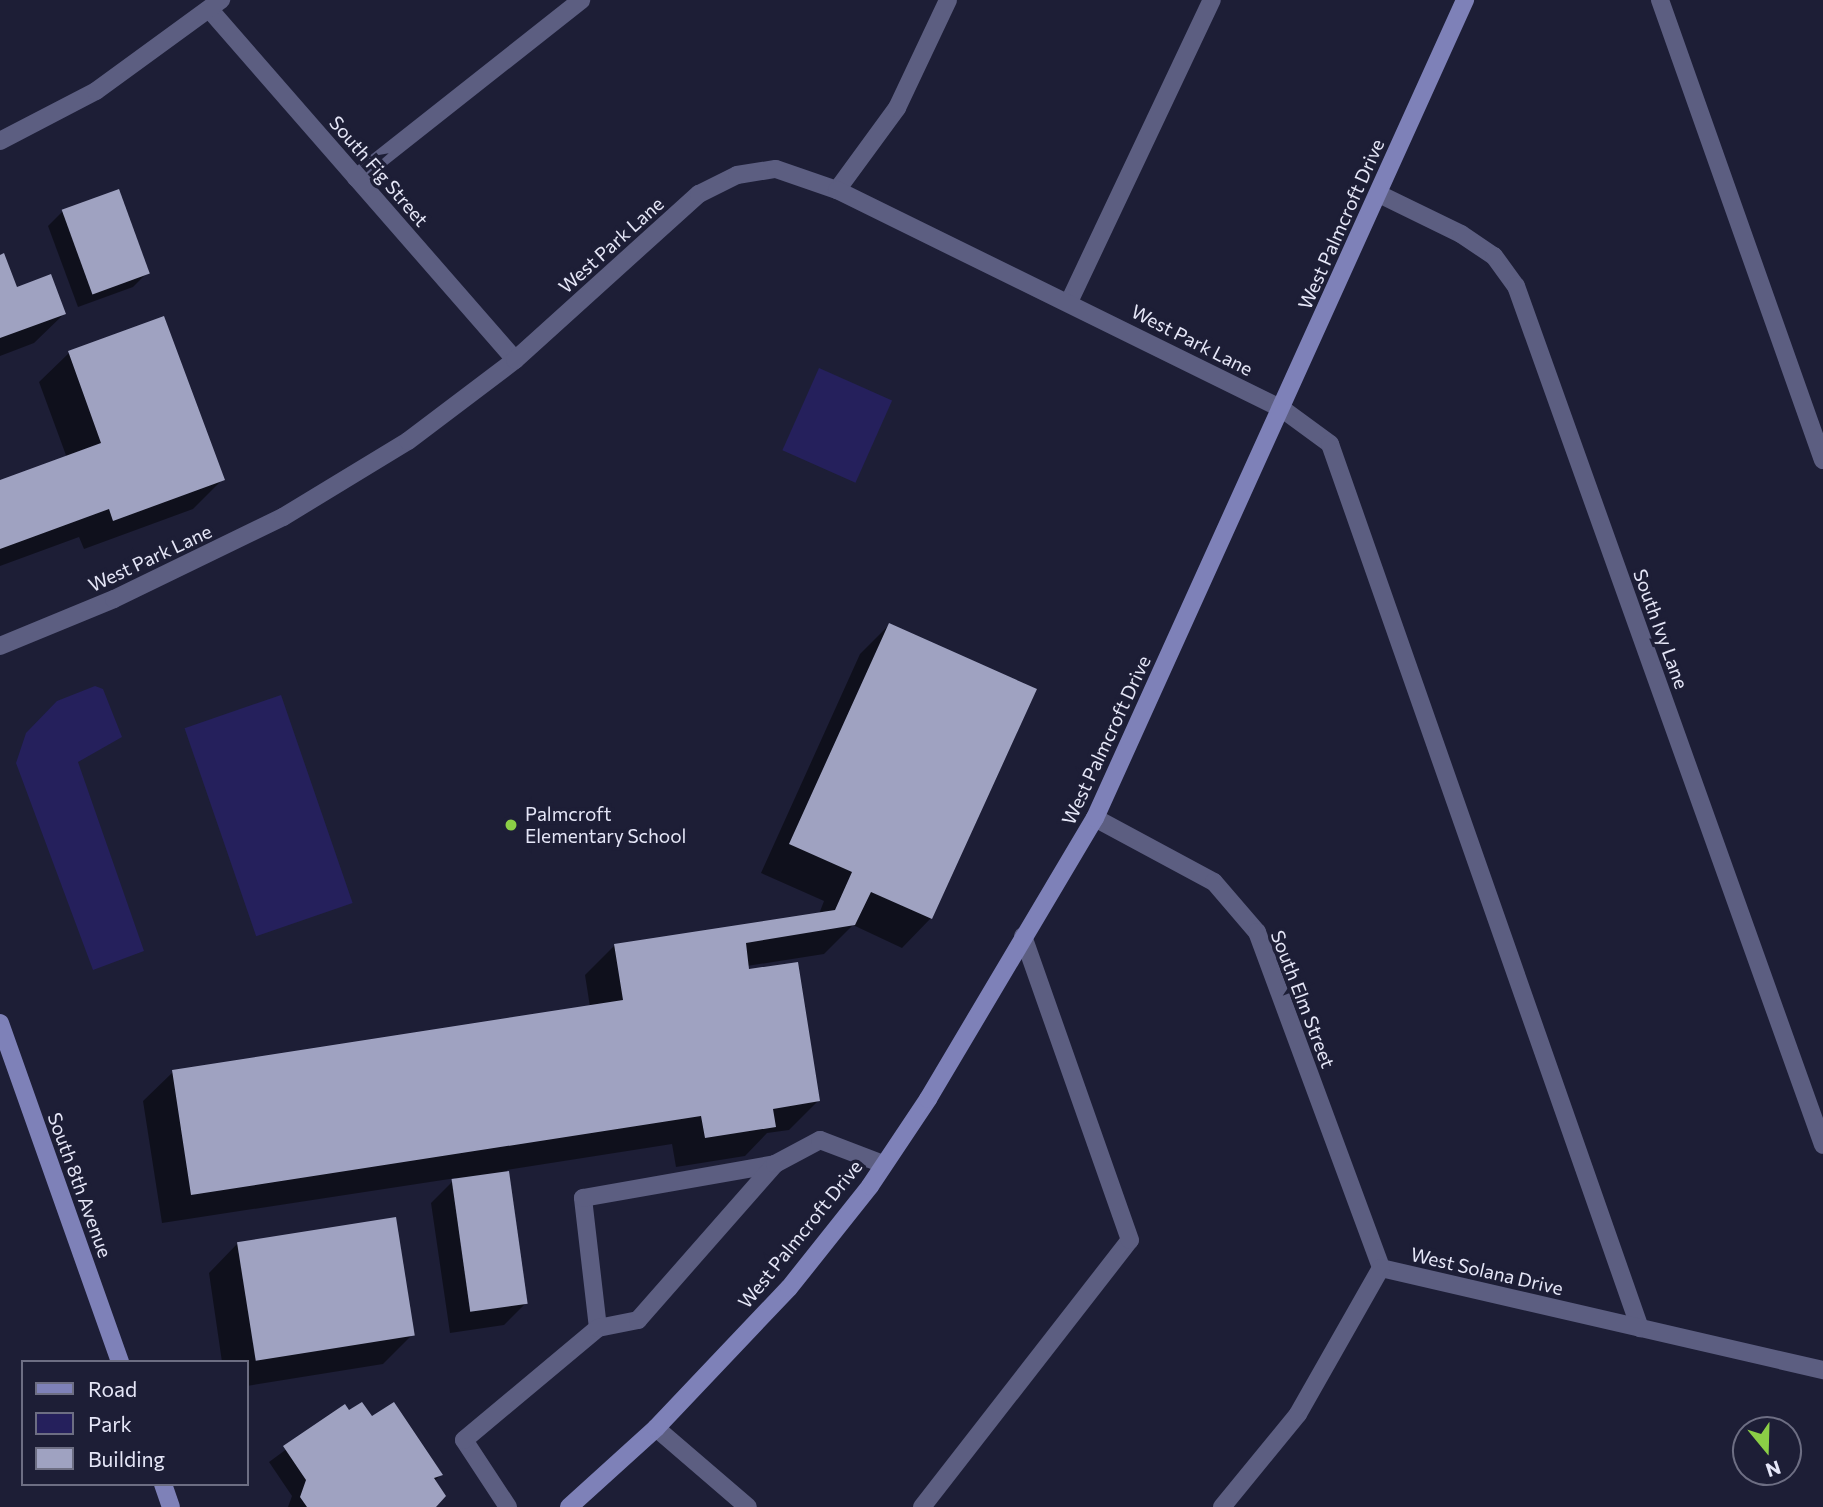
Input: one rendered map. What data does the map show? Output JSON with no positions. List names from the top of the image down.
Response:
{
  "streets": {
    "street": [
      "South Fig Street",
      "West Palmcroft Drive",
      "West Park Lane",
      "South Ivy Lane",
      "South Elm Street",
      "South 8th Avenue",
      "West Solana Drive"
    ]
  },
  "crossings": [
    ["South Fig Street", "West Park Lane"],
    ["West Palmcroft Drive", "West Park Lane"],
    ["West Palmcroft Drive", "South Ivy Lane"],
    ["West Palmcroft Drive", "South Elm Street"],
    ["West Park Lane", "West Solana Drive"],
    ["South Elm Street", "West Solana Drive"]
  ],
  "places": ["Palmcroft Elementary School"],
  "legend": ["Road", "Park", "Building"],
  "north": "bottom"
}
